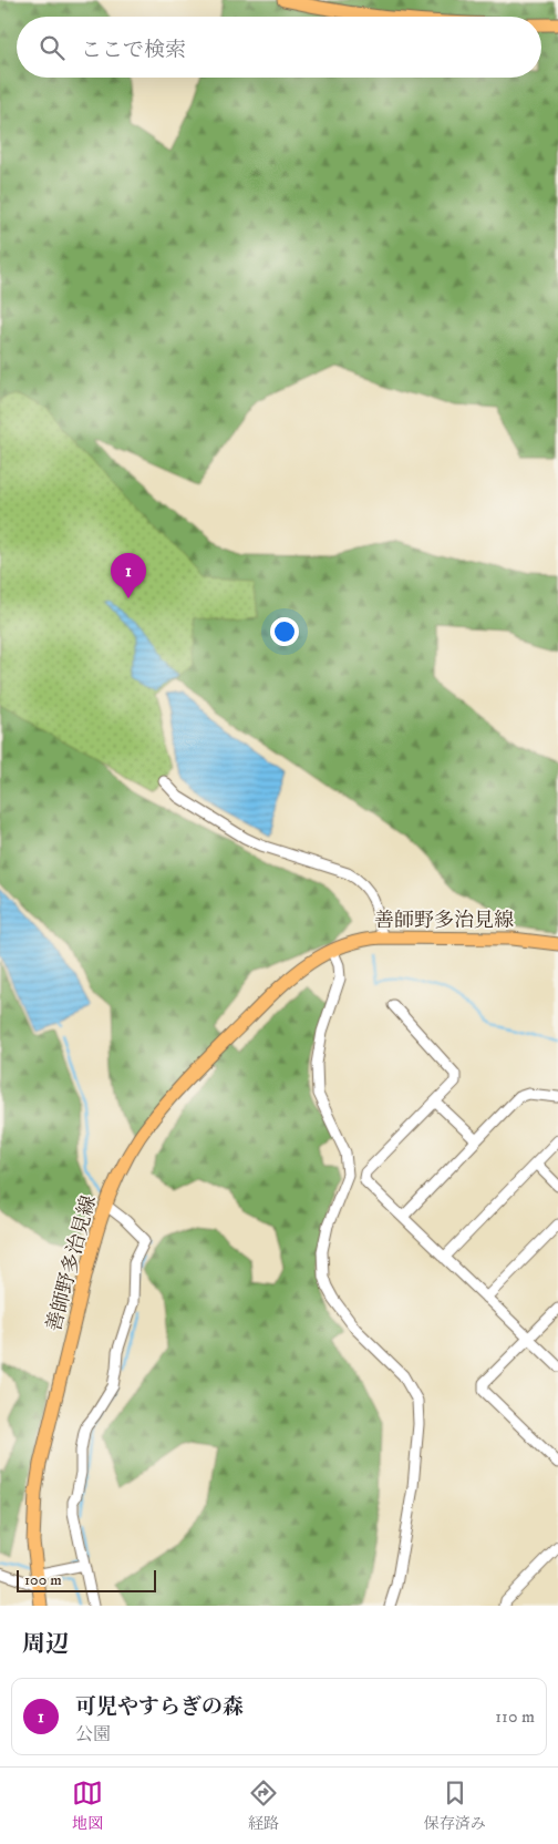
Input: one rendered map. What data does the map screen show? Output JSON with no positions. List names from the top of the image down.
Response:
{
  "streets": {
    "main road": ["善師野多治見線"]
  },
  "scale_bar": "100 m",
  "page": {
    "search": "ここで検索",
    "pins": "1",
    "scale": "100 m",
    "heading": "周辺",
    "list": [
      {
        "mark": "1",
        "name": "可児やすらぎの森",
        "note": "公園",
        "value": "110 m"
      }
    ],
    "nav": ["地図", "経路", "保存済み"]
  }
}
